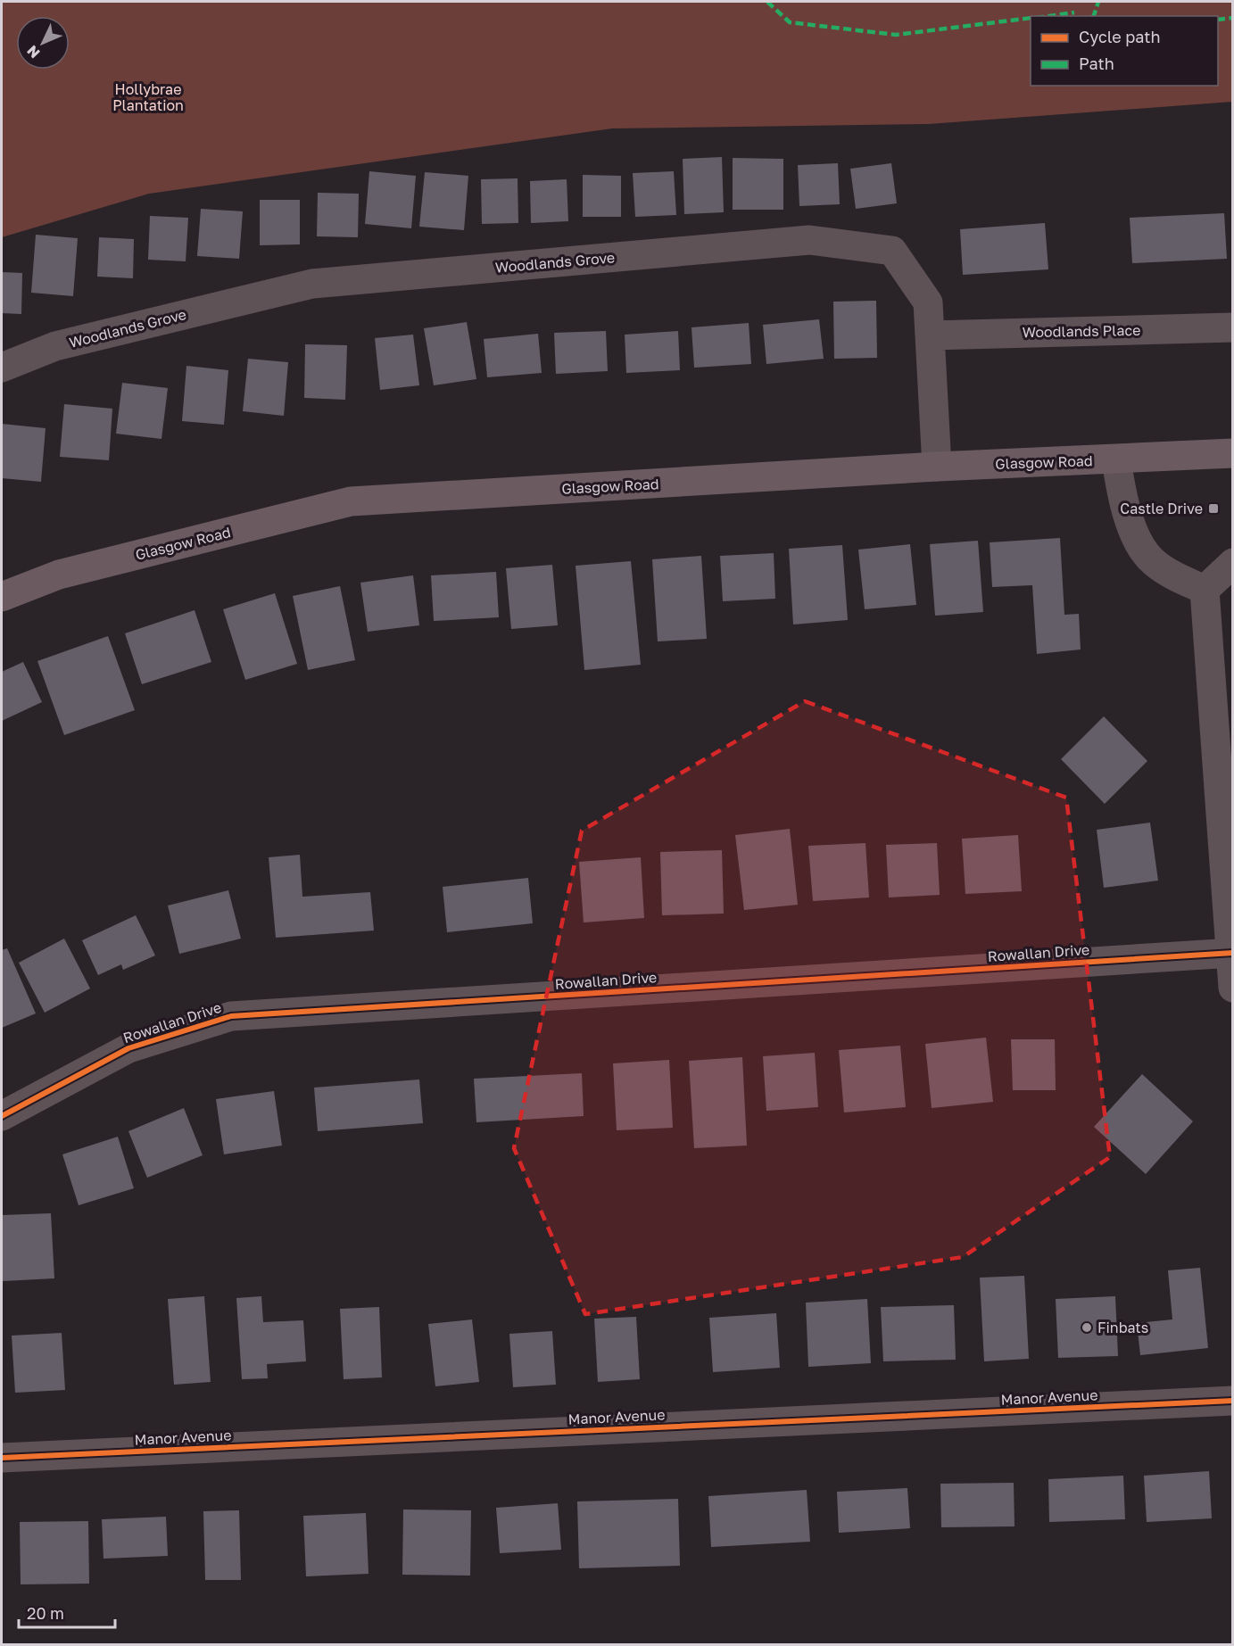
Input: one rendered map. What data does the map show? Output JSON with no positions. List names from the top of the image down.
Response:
{
  "streets": {
    "main road": ["Glasgow Road"],
    "street": [
      "Woodlands Grove",
      "Woodlands Place",
      "Rowallan Drive",
      "Manor Avenue"
    ]
  },
  "crossings": [
    ["Woodlands Grove", "Woodlands Place"],
    ["Woodlands Grove", "Glasgow Road"]
  ],
  "parks": ["Hollybrae Plantation"],
  "places": {
    "transit": ["Castle Drive"],
    "other": ["Finbats"]
  },
  "legend": ["Cycle path", "Path"],
  "scale_bar": "20 m",
  "north": "bottom left"
}
